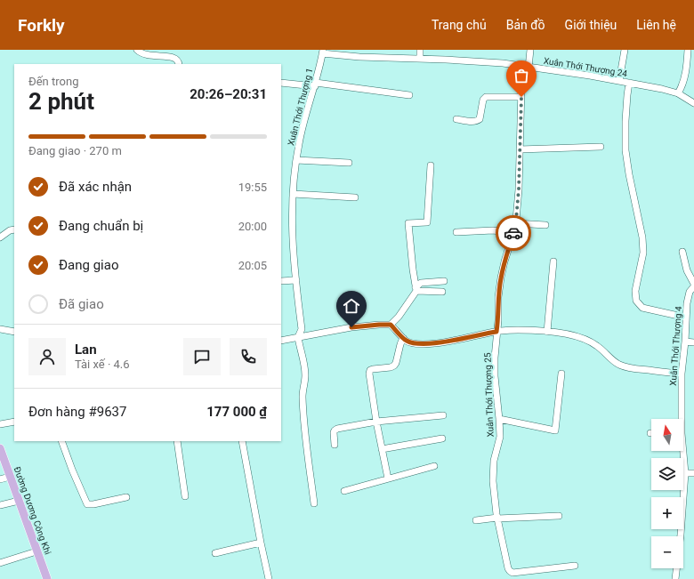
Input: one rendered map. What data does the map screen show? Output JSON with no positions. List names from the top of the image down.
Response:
{
  "streets": {
    "main road": ["Đường Dương Công Khi"],
    "street": [
      "Xuân Thới Thượng 24",
      "Xuân Thới Thượng 1",
      "Xuân Thới Thượng 4",
      "Xuân Thới Thượng 25"
    ]
  },
  "crossings": [
    ["Xuân Thới Thượng 24", "Xuân Thới Thượng 1"],
    ["Xuân Thới Thượng 24", "Xuân Thới Thượng 25"]
  ],
  "north": "top",
  "page": {
    "header": "Forkly",
    "nav": [
      "Trang chủ",
      "Bản đồ",
      "Giới thiệu",
      "Liên hệ"
    ],
    "heading": ["2 phút", "Đến trong", "20:26–20:31"],
    "panel": [
      "Lan",
      "Tài xế · 4.6",
      "Đơn hàng #9637",
      "177 000 ₫"
    ],
    "bar": "Đang giao · 270 m",
    "list": [
      ["Đã xác nhận", "19:55"],
      ["Đang chuẩn bị", "20:00"],
      ["Đang giao", "20:05"],
      "Đã giao"
    ],
    "map_buttons": ["+", "−"]
  }
}
